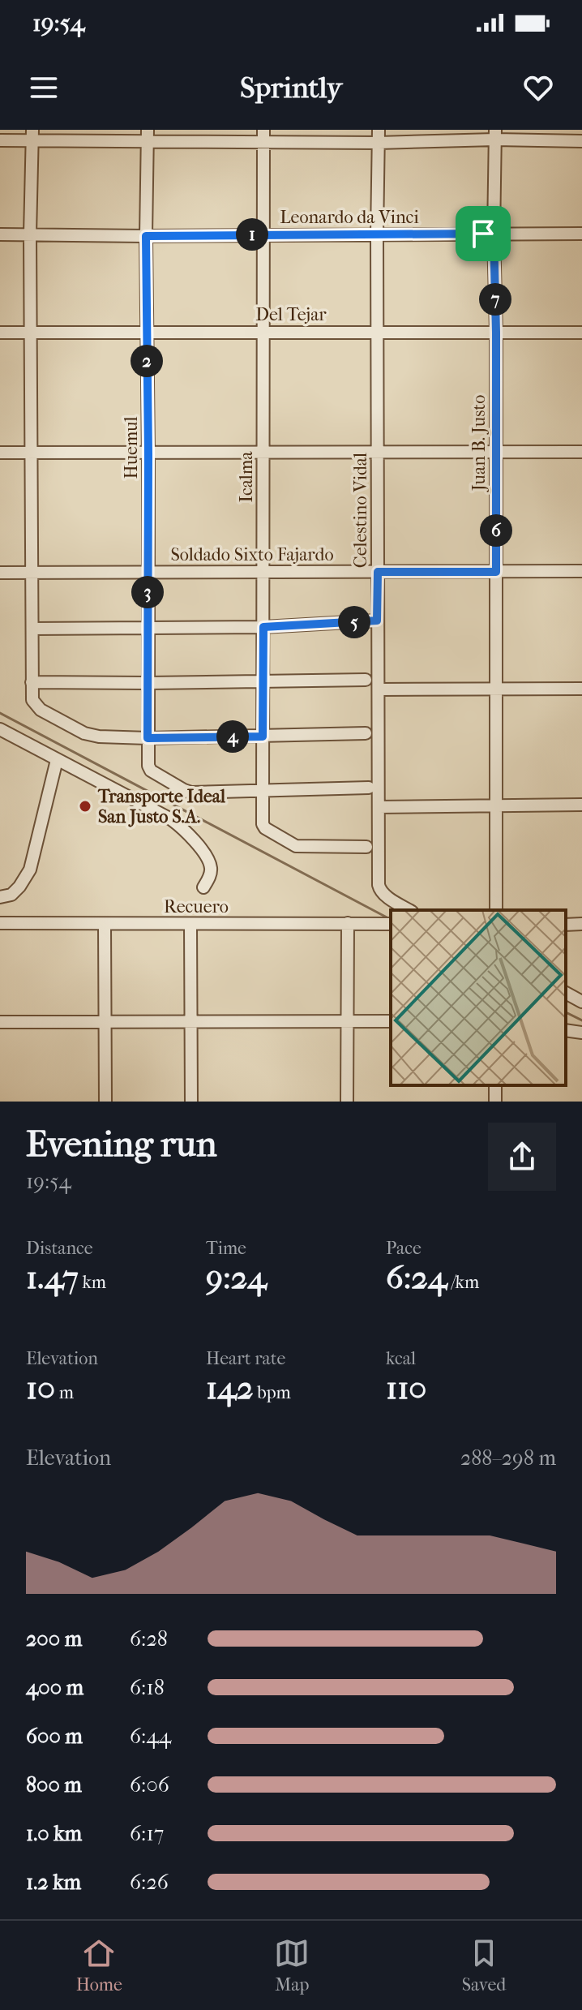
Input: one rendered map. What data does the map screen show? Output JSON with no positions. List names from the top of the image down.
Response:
{
  "streets": {
    "street": [
      "Leonardo da Vinci",
      "Del Tejar",
      "Juan B. Justo",
      "Huemul",
      "Icalma",
      "Celestino Vidal",
      "Soldado Sixto Fajardo",
      "Recuero"
    ]
  },
  "crossings": [
    ["Leonardo da Vinci", "Juan B. Justo"],
    ["Leonardo da Vinci", "Huemul"],
    ["Leonardo da Vinci", "Icalma"],
    ["Leonardo da Vinci", "Celestino Vidal"],
    ["Del Tejar", "Juan B. Justo"],
    ["Del Tejar", "Huemul"],
    ["Del Tejar", "Icalma"],
    ["Del Tejar", "Celestino Vidal"],
    ["Juan B. Justo", "Soldado Sixto Fajardo"],
    ["Huemul", "Icalma"],
    ["Huemul", "Soldado Sixto Fajardo"],
    ["Icalma", "Soldado Sixto Fajardo"],
    ["Celestino Vidal", "Soldado Sixto Fajardo"]
  ],
  "places": ["Transporte Ideal San Justo S.A."],
  "page": {
    "status": "19:54",
    "header": "Sprintly",
    "pins": [
      "1",
      "7",
      "2",
      "6",
      "3",
      "5",
      "4"
    ],
    "heading": ["Evening run", "19:54"],
    "stats": [
      ["Distance", "1.47 km"],
      ["Time", "9:24"],
      ["Pace", "6:24 /km"],
      ["Elevation", "10 m"],
      ["Heart rate", "142 bpm"],
      ["kcal", "110"]
    ],
    "chart": ["Elevation", "288–298 m"],
    "list": [
      {
        "name": "200 m",
        "note": "6:28"
      },
      {
        "name": "400 m",
        "note": "6:18"
      },
      {
        "name": "600 m",
        "note": "6:44"
      },
      {
        "name": "800 m",
        "note": "6:06"
      },
      {
        "name": "1.0 km",
        "note": "6:17"
      },
      {
        "name": "1.2 km",
        "note": "6:26"
      }
    ],
    "tabs": ["Home", "Map", "Saved"]
  }
}
